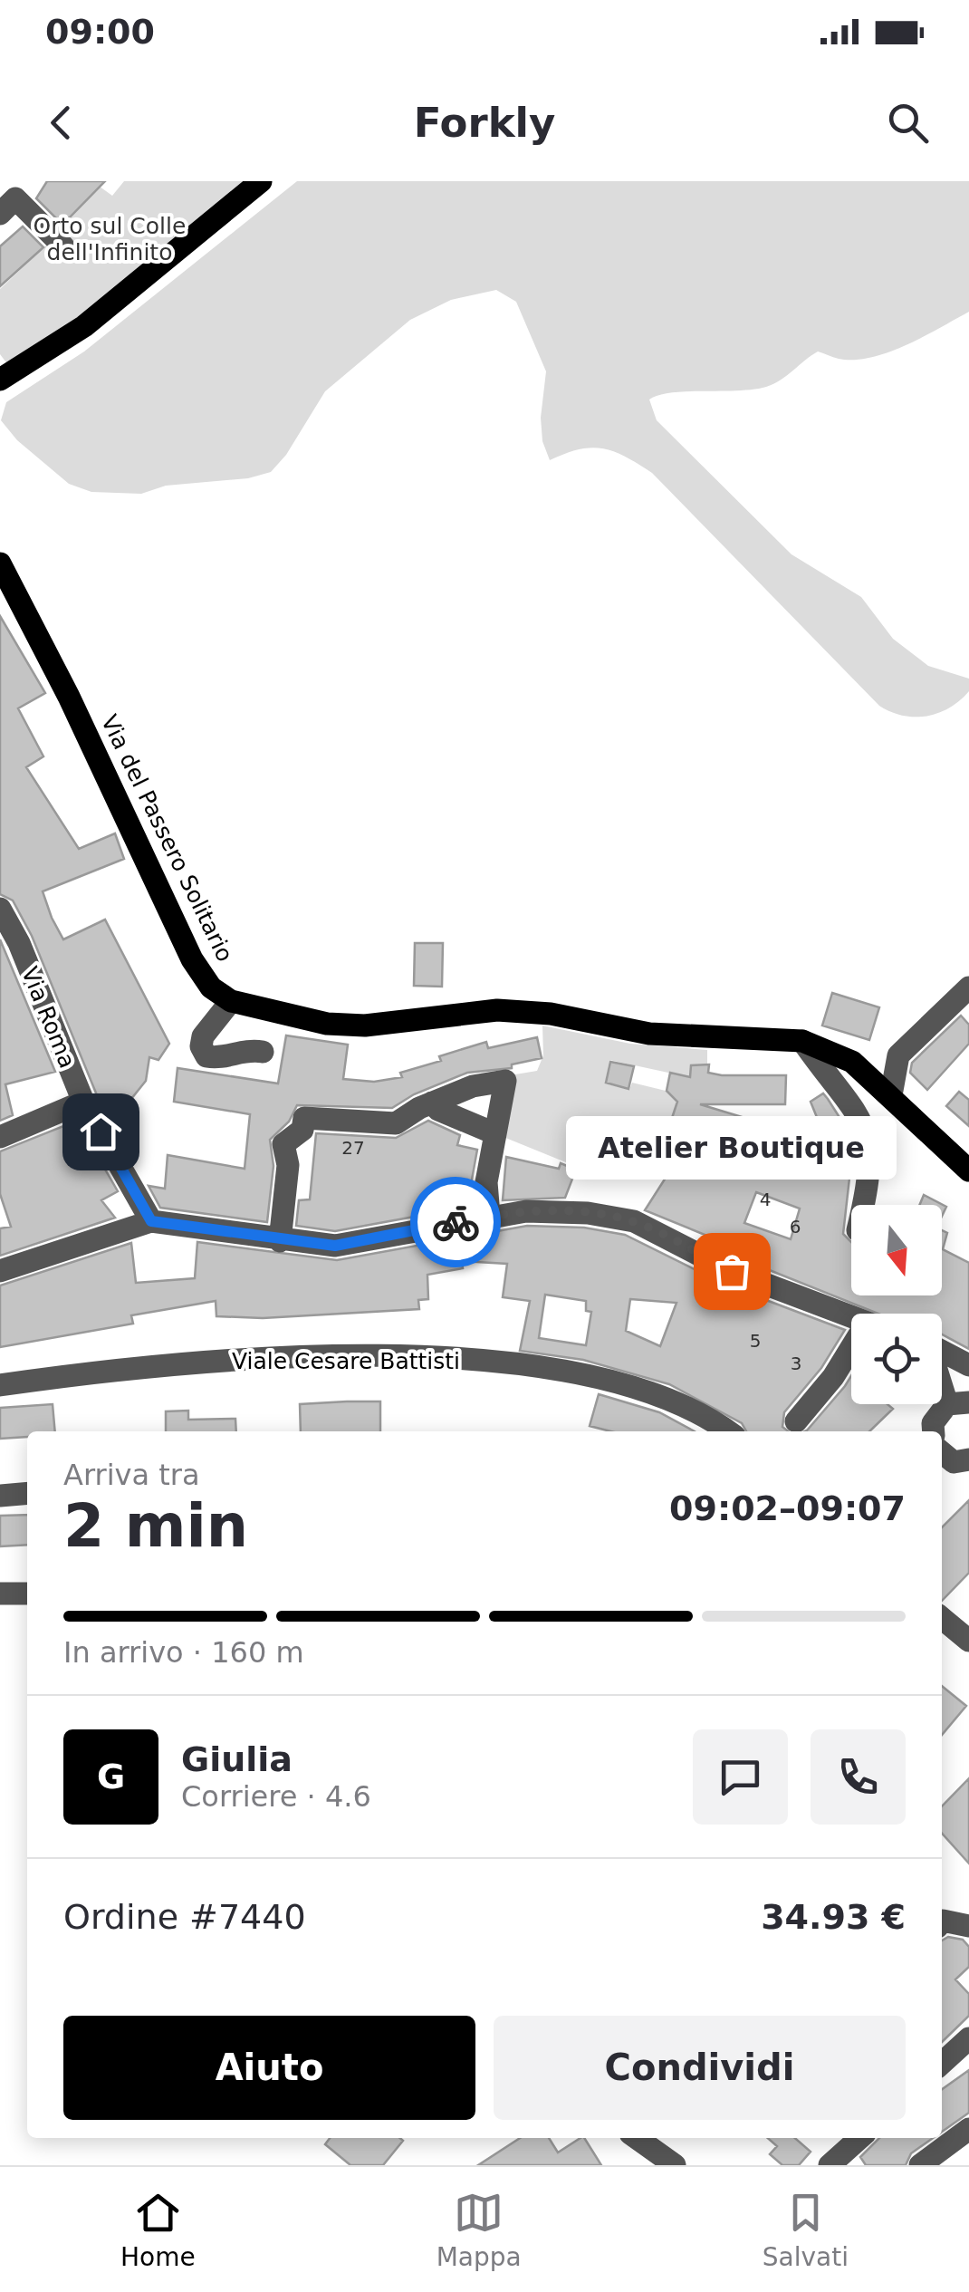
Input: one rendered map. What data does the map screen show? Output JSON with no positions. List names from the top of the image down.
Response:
{
  "streets": {
    "main road": ["Via del Passero Solitario"],
    "street": ["Via Roma", "Viale Cesare Battisti"]
  },
  "parks": ["Orto sul Colle dell'Infinito"],
  "places": ["Atelier Boutique"],
  "house_numbers": [
    "27",
    "4",
    "6",
    "5",
    "3"
  ],
  "north": "bottom",
  "page": {
    "status": "09:00",
    "header": "Forkly",
    "bubble": "Atelier Boutique",
    "heading": ["2 min", "Arriva tra", "09:02–09:07"],
    "panel": [
      "Giulia",
      "Corriere · 4.6",
      "Ordine #7440",
      "34.93 €"
    ],
    "bar": "In arrivo · 160 m",
    "round": "G",
    "buttons": ["Aiuto", "Condividi"],
    "tabs": ["Home", "Mappa", "Salvati"]
  }
}
